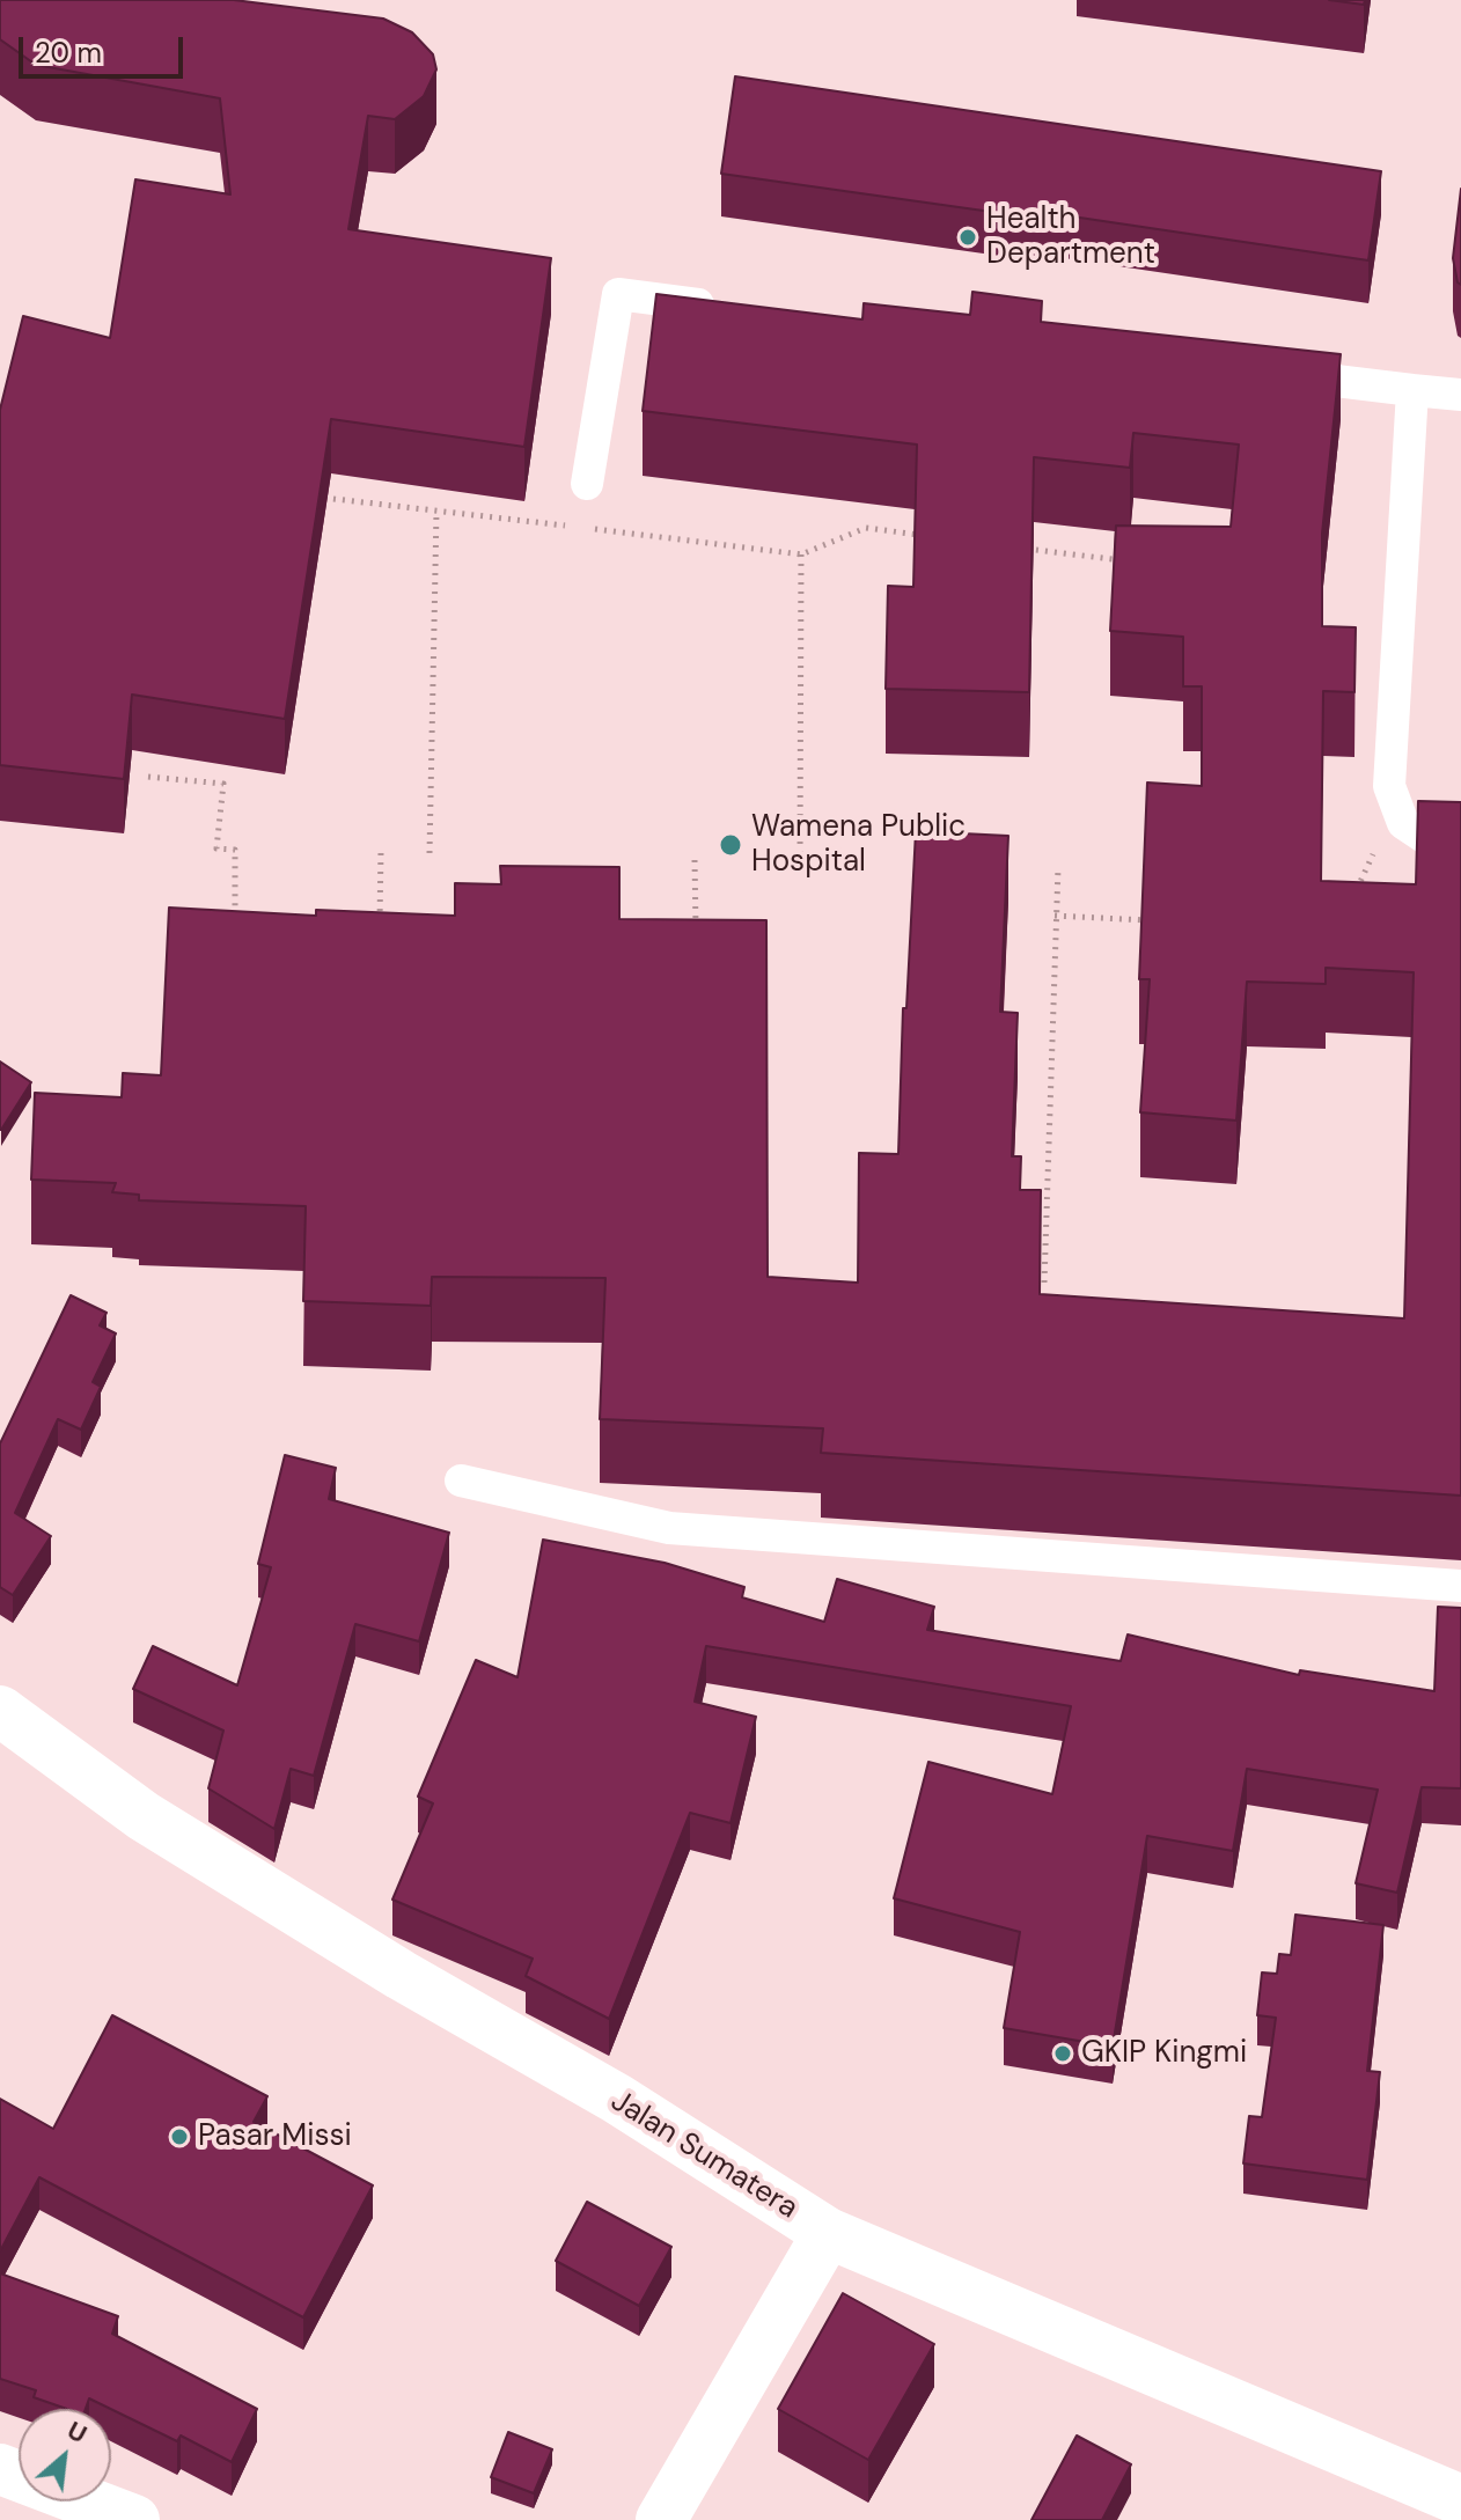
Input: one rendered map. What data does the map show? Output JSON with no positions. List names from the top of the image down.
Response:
{
  "streets": {
    "main road": ["Jalan Sumatera"]
  },
  "places": [
    "Health Department",
    "Wamena Public Hospital",
    "GKIP Kingmi",
    "Pasar Missi"
  ],
  "scale_bar": "20 m",
  "north": "top right"
}
